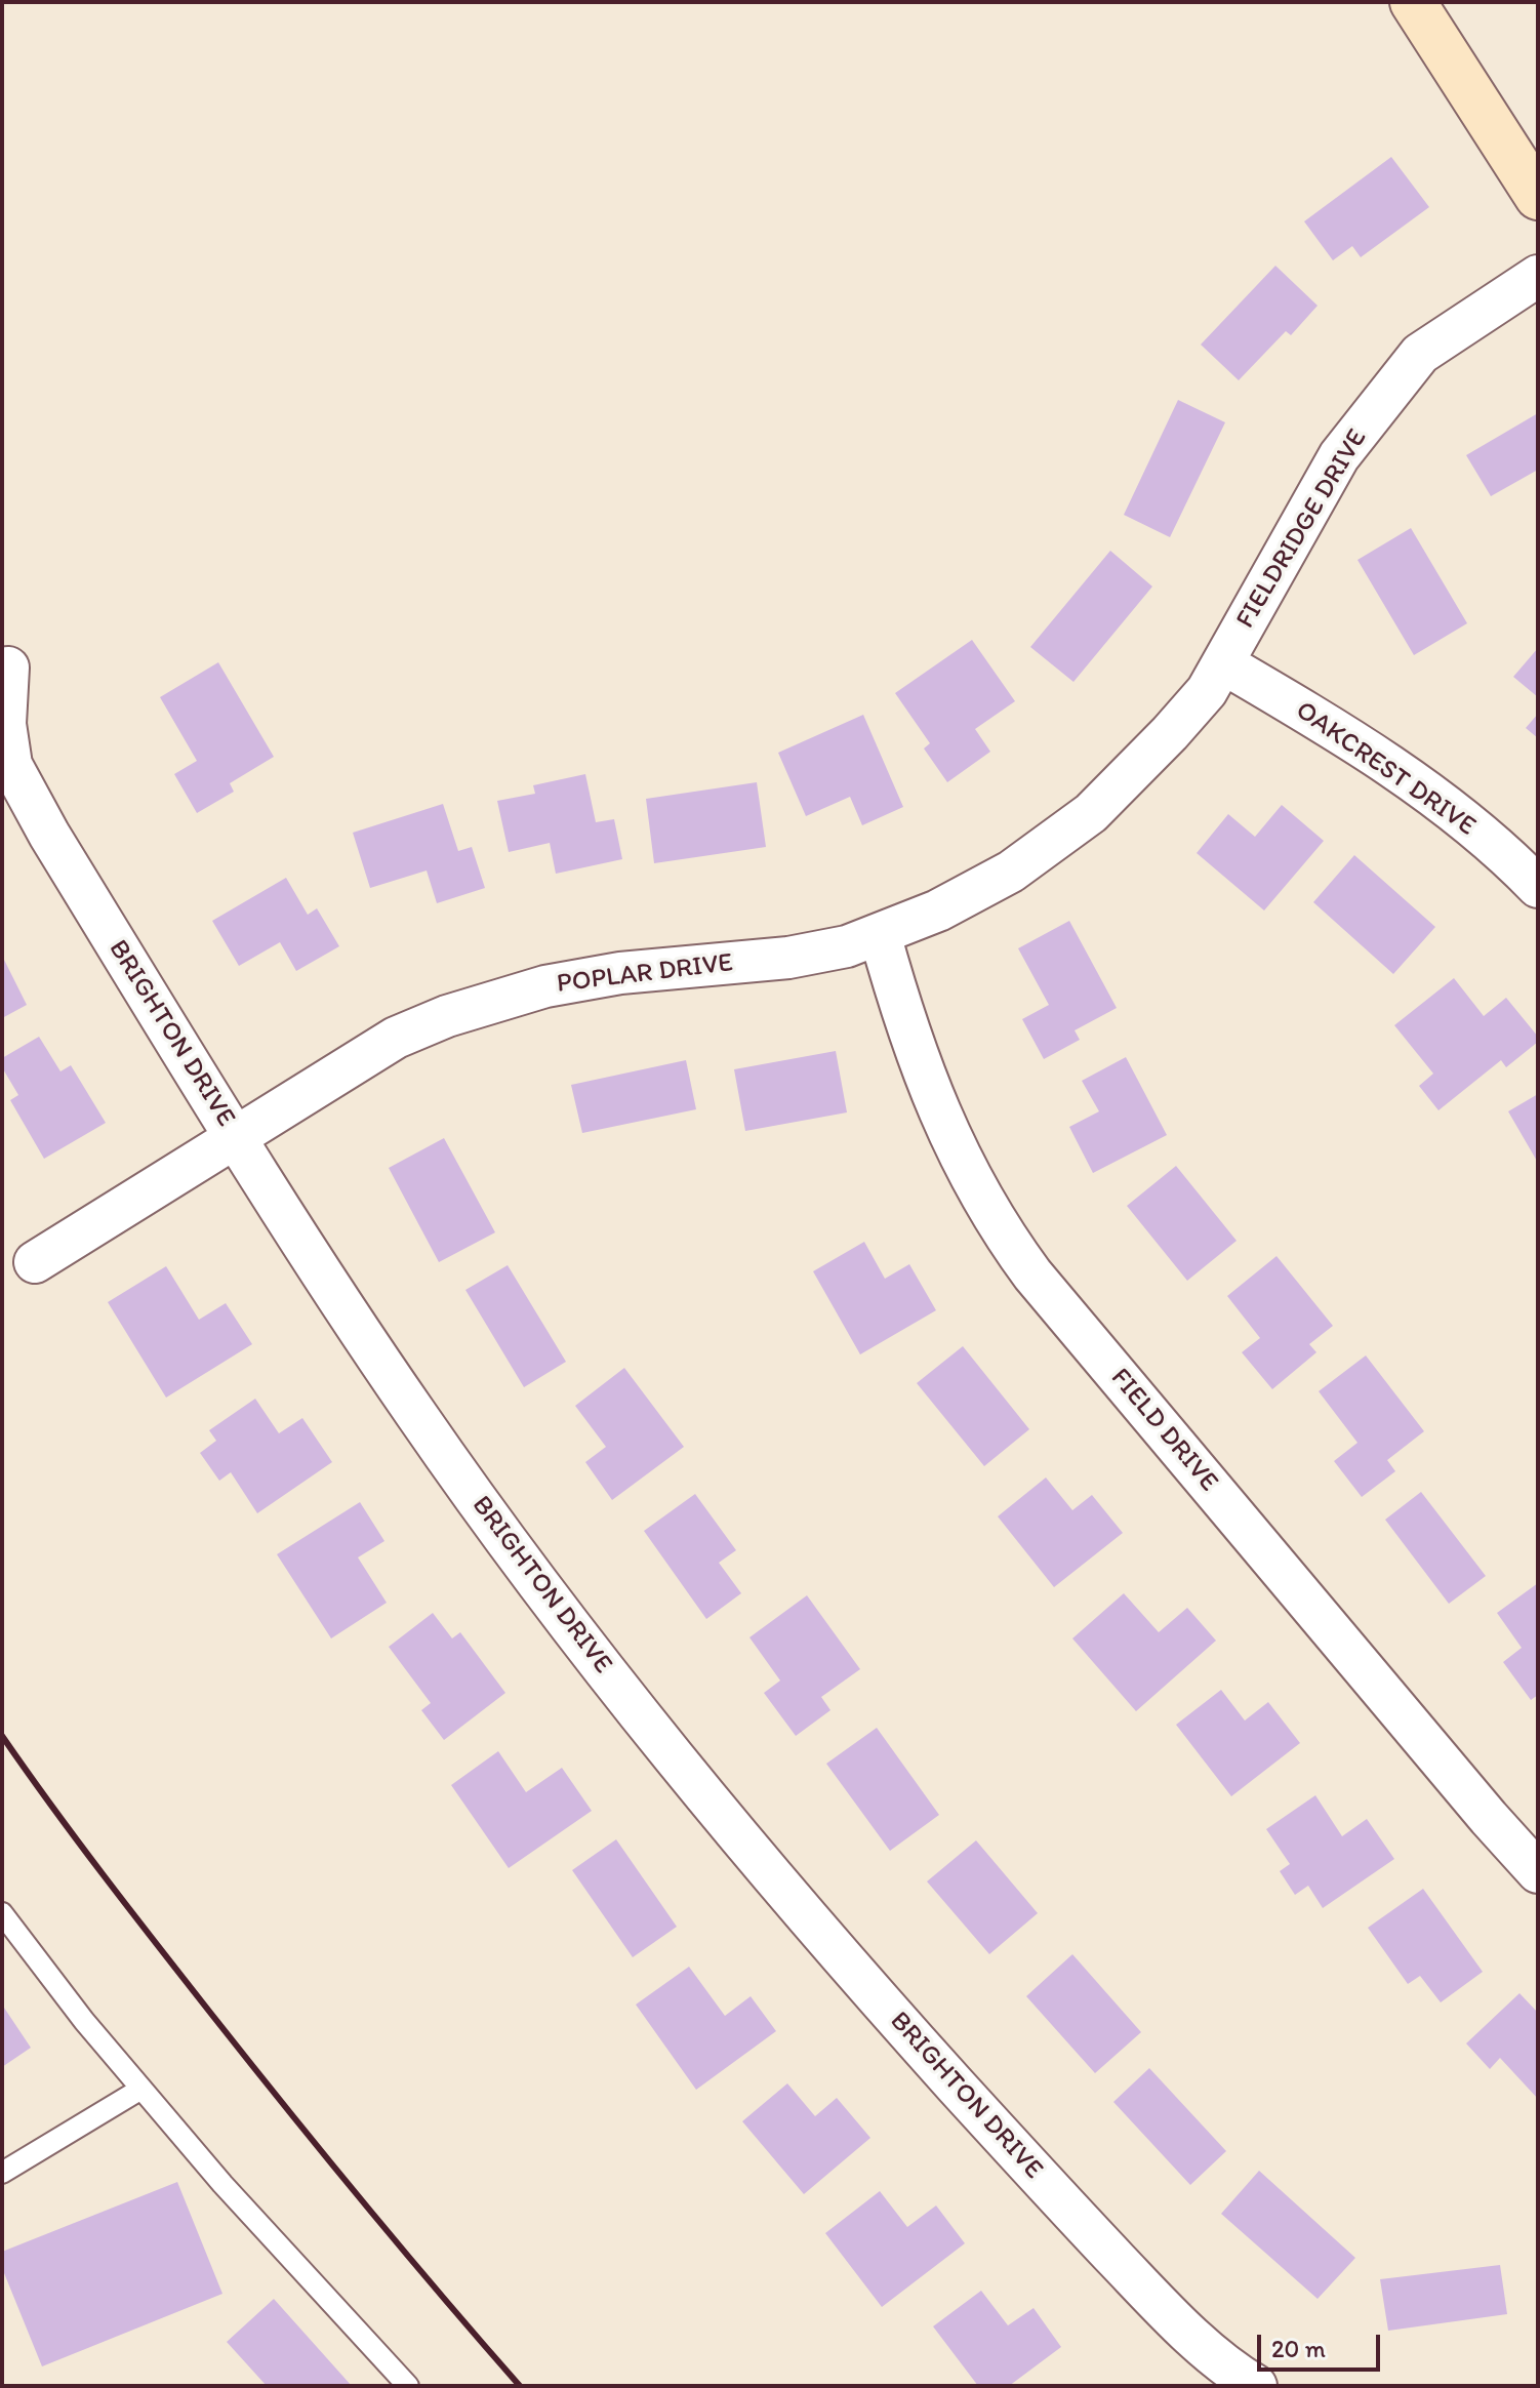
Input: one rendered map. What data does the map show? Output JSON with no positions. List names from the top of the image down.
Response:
{
  "streets": {
    "street": [
      "FIELDRIDGE DRIVE",
      "OAKCREST DRIVE",
      "POPLAR DRIVE",
      "BRIGHTON DRIVE",
      "FIELD DRIVE"
    ]
  },
  "crossings": [
    ["FIELDRIDGE DRIVE", "OAKCREST DRIVE"],
    ["FIELDRIDGE DRIVE", "POPLAR DRIVE"],
    ["OAKCREST DRIVE", "POPLAR DRIVE"],
    ["POPLAR DRIVE", "BRIGHTON DRIVE"],
    ["POPLAR DRIVE", "FIELD DRIVE"]
  ],
  "scale_bar": "20 m"
}
